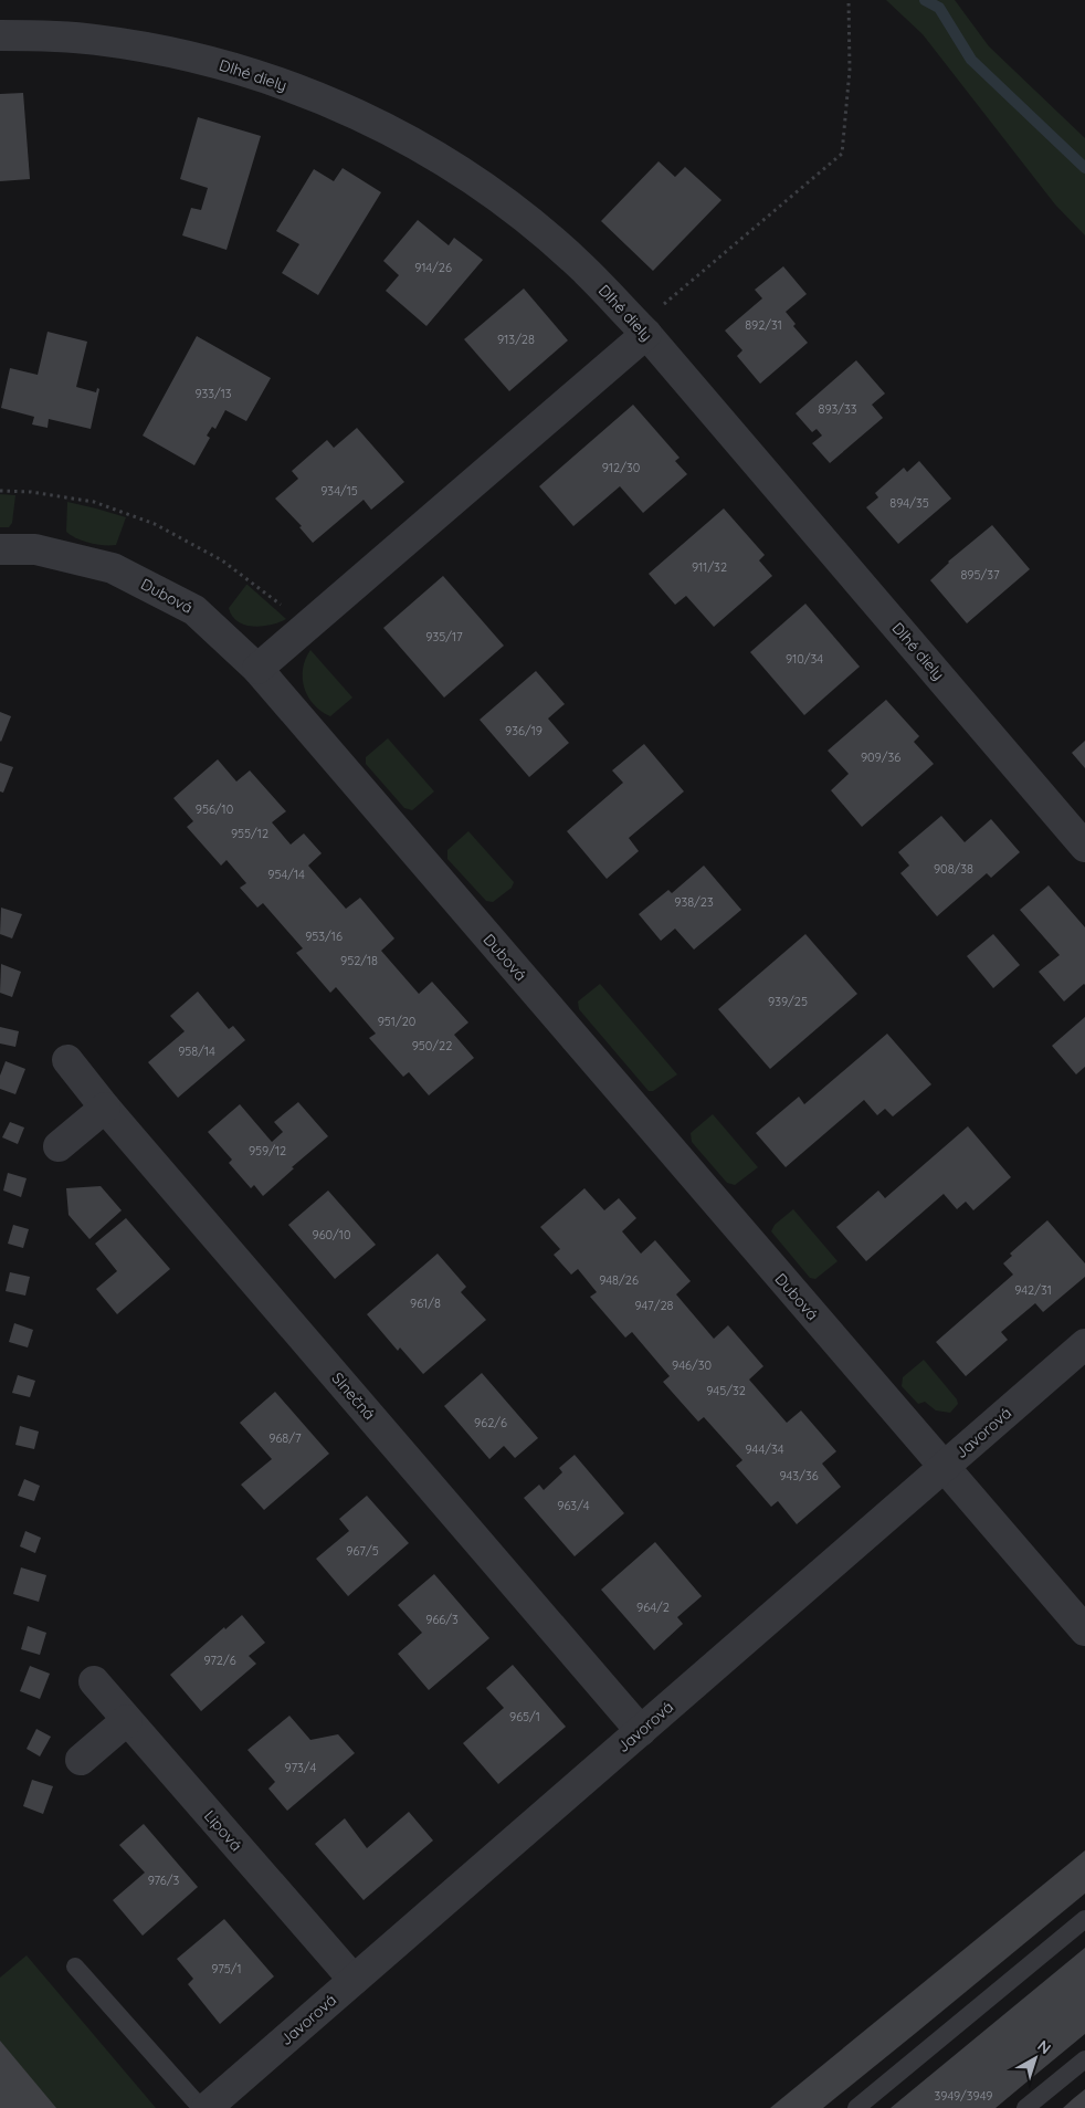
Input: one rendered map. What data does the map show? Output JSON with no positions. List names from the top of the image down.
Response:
{
  "streets": {
    "street": [
      "Dlhé diely",
      "Dubová",
      "Slnečná",
      "Javorová",
      "Lipová"
    ]
  },
  "crossings": [
    ["Dubová", "Javorová"],
    ["Slnečná", "Javorová"],
    ["Javorová", "Lipová"]
  ],
  "house_numbers": [
    "914/26",
    "892/31",
    "913/28",
    "933/13",
    "893/33",
    "912/30",
    "934/15",
    "894/35",
    "911/32",
    "895/37",
    "935/17",
    "910/34",
    "936/19",
    "909/36",
    "956/10",
    "955/12",
    "908/38",
    "954/14",
    "938/23",
    "953/16",
    "952/18",
    "939/25",
    "951/20",
    "950/22",
    "958/14",
    "959/12",
    "960/10",
    "948/26",
    "942/31",
    "961/8",
    "947/28",
    "946/30",
    "945/32",
    "962/6",
    "968/7",
    "944/34",
    "943/36",
    "963/4",
    "967/5",
    "964/2",
    "966/3",
    "972/6",
    "965/1",
    "973/4",
    "976/3",
    "975/1",
    "3949/3949"
  ],
  "north": "top right"
}
